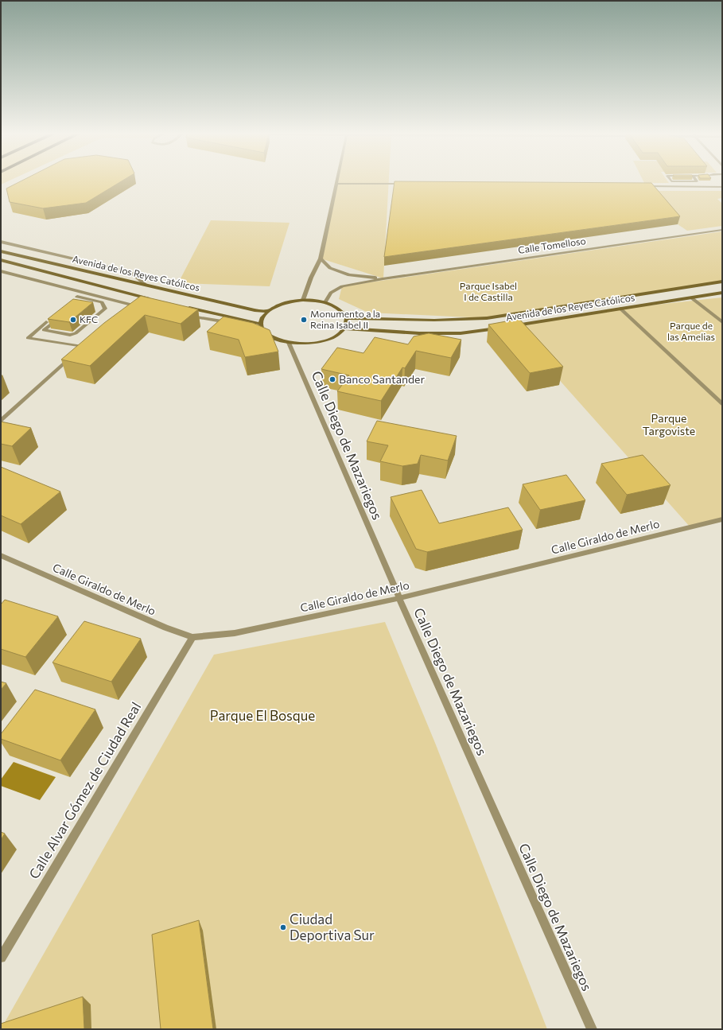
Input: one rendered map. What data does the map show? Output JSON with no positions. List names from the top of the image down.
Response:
{
  "streets": {
    "main road": ["Avenida de los Reyes Católicos"],
    "street": [
      "Calle Tomelloso",
      "Calle Diego de Mazariegos",
      "Calle Giraldo de Merlo",
      "Calle Alvar Gómez de Ciudad Real"
    ]
  },
  "crossings": [
    ["Calle Diego de Mazariegos", "Calle Giraldo de Merlo"],
    ["Calle Giraldo de Merlo", "Calle Alvar Gómez de Ciudad Real"]
  ],
  "parks": [
    "Parque Isabel I de Castilla",
    "Parque de las Amelias",
    "Parque Targoviste",
    "Parque El Bosque"
  ],
  "places": [
    "KFC",
    "Monumento a la Reina Isabel II",
    "Banco Santander",
    "Ciudad Deportiva Sur"
  ]
}
